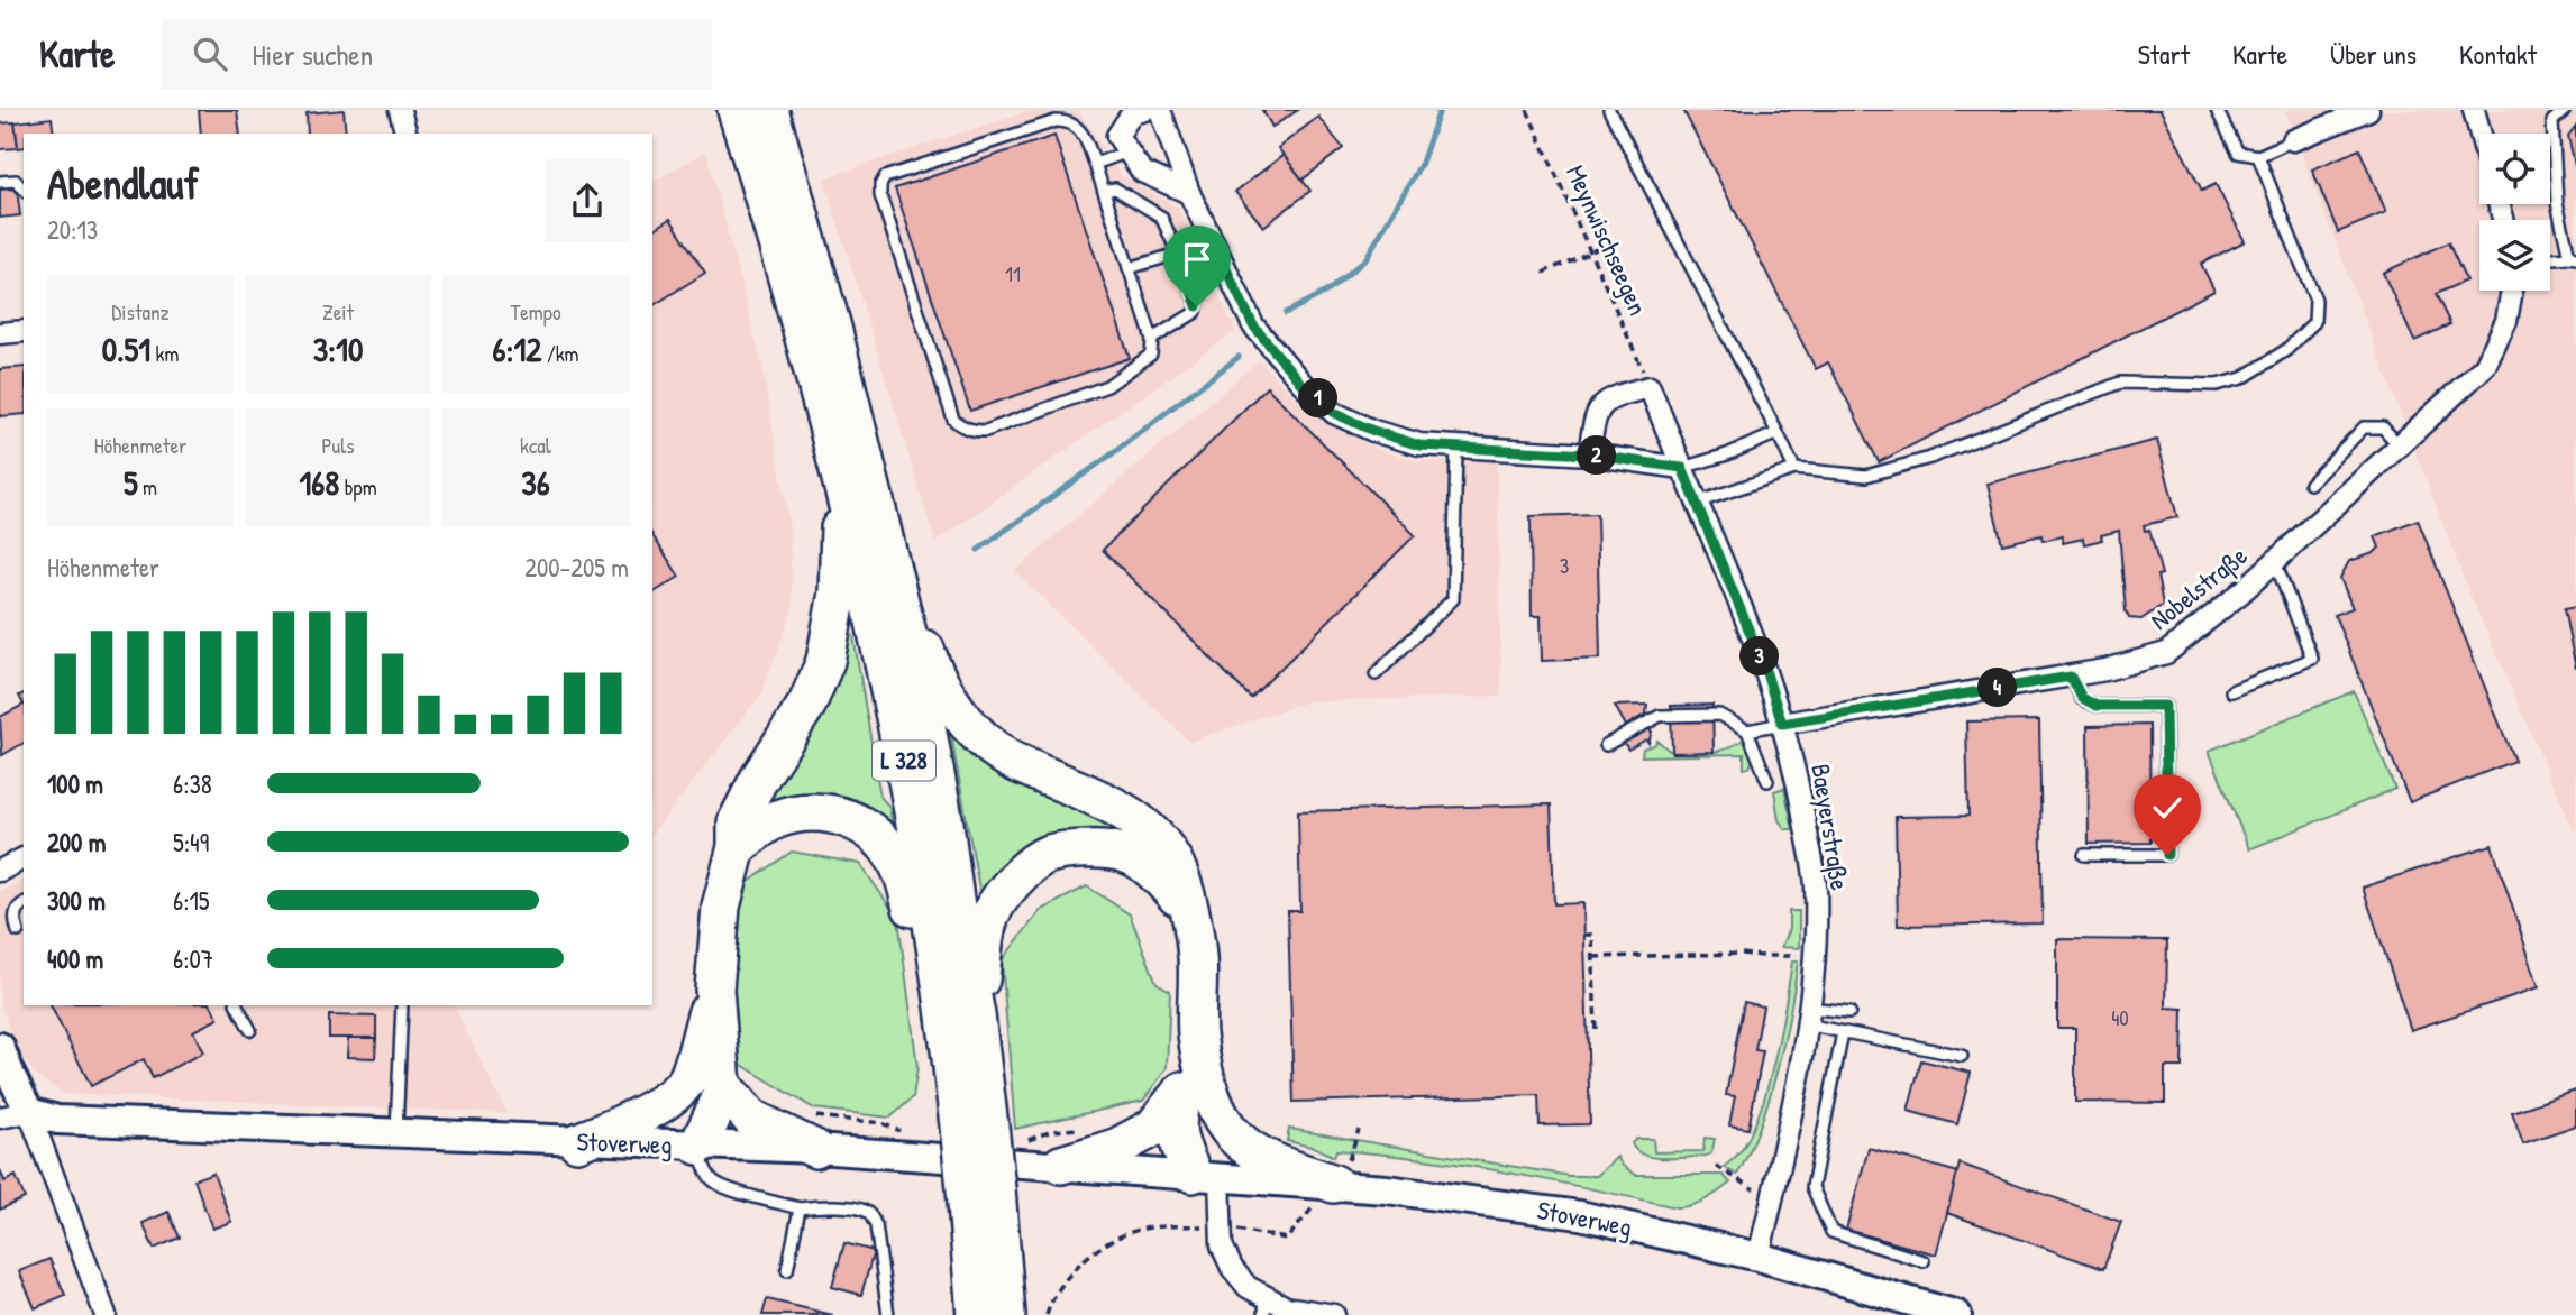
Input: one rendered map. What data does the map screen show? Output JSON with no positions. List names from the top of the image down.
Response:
{
  "streets": {
    "highway": ["L 328"],
    "street": ["Nobelstraße", "Baeyerstraße", "Stoverweg"],
    "path": ["Meynwischseegen"]
  },
  "crossings": [
    ["Meynwischseegen", "Baeyerstraße"],
    ["Nobelstraße", "Baeyerstraße"],
    ["Baeyerstraße", "Stoverweg"]
  ],
  "house_numbers": ["11", "3", "40"],
  "page": {
    "header": "Karte",
    "search": "Hier suchen",
    "nav": [
      "Start",
      "Karte",
      "Über uns",
      "Kontakt"
    ],
    "heading": ["Abendlauf", "20:13"],
    "stats": [
      ["Distanz", "0.51 km"],
      ["Zeit", "3:10"],
      ["Tempo", "6:12 /km"],
      ["Höhenmeter", "5 m"],
      ["Puls", "168 bpm"],
      ["kcal", "36"]
    ],
    "pins": [
      "1",
      "2",
      "3",
      "4"
    ],
    "chart": ["Höhenmeter", "200–205 m"],
    "list": [
      {
        "name": "100 m",
        "note": "6:38"
      },
      {
        "name": "200 m",
        "note": "5:49"
      },
      {
        "name": "300 m",
        "note": "6:15"
      },
      {
        "name": "400 m",
        "note": "6:07"
      }
    ]
  }
}
